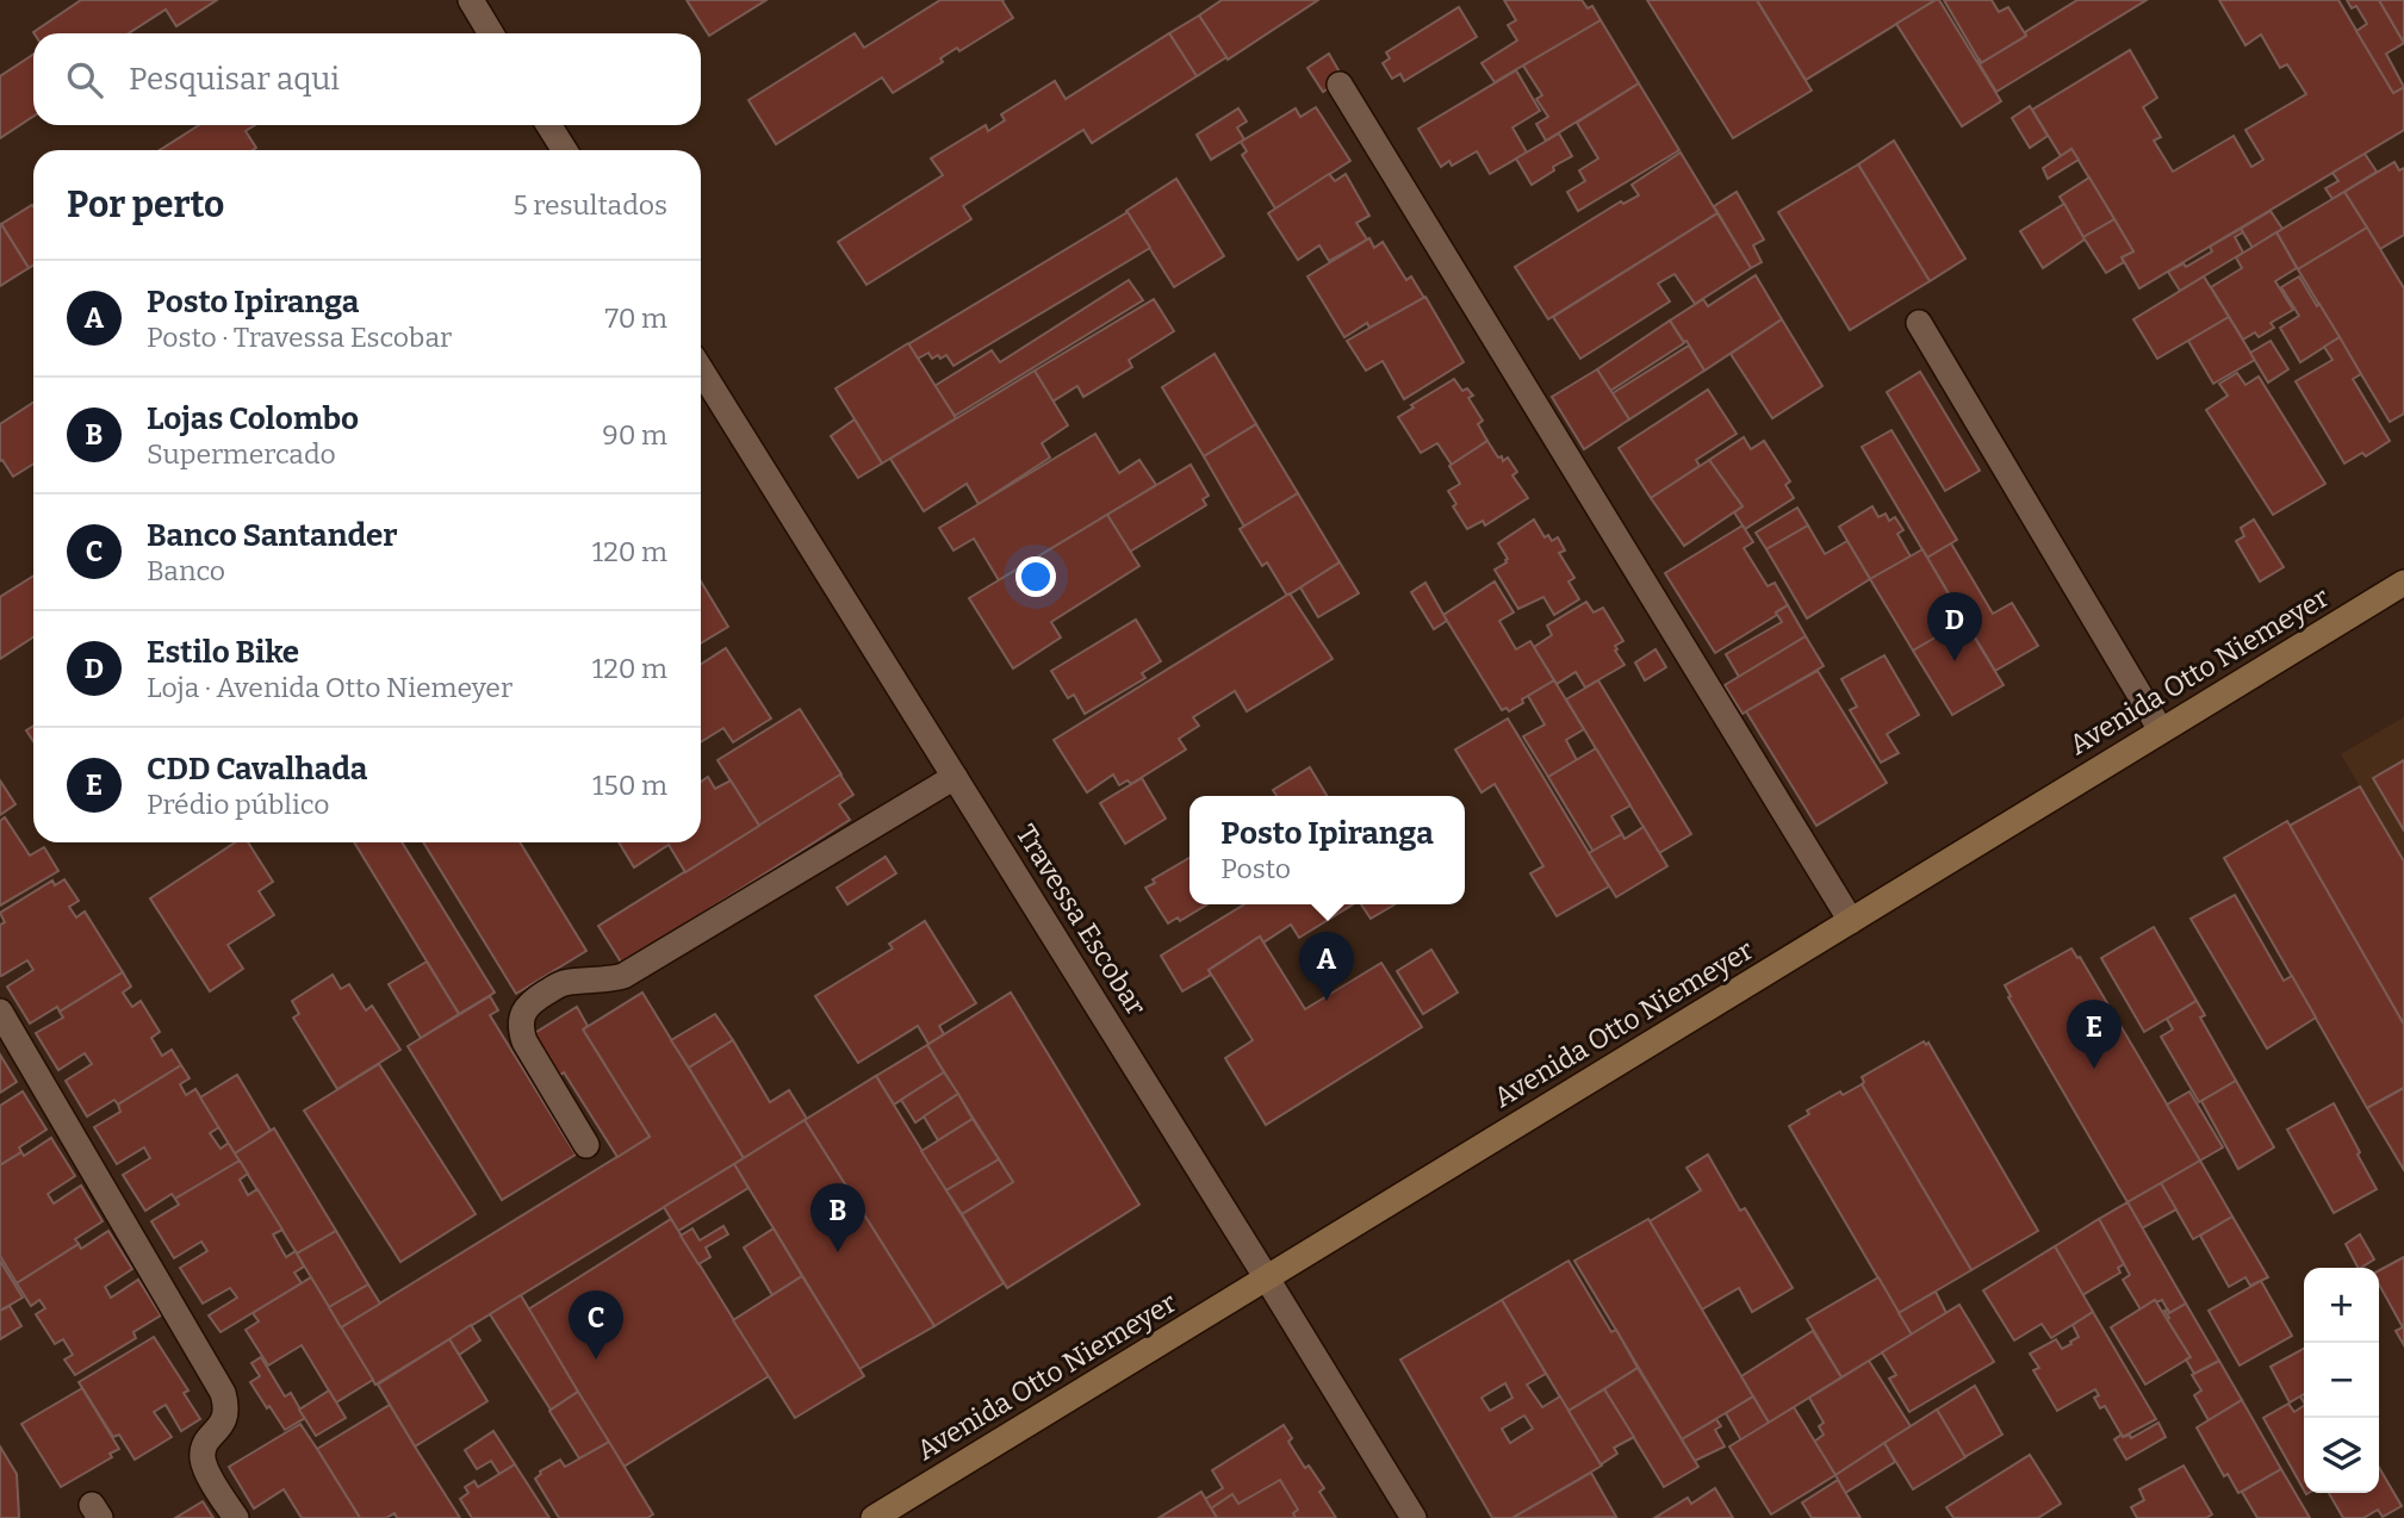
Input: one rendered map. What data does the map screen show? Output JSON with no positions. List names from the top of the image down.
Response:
{
  "streets": {
    "main road": ["Avenida Otto Niemeyer"],
    "street": ["Travessa Escobar"]
  },
  "crossings": [
    ["Avenida Otto Niemeyer", "Travessa Escobar"]
  ],
  "page": {
    "search": "Pesquisar aqui",
    "heading": ["Por perto", "5 resultados"],
    "list": [
      {
        "mark": "A",
        "name": "Posto Ipiranga",
        "note": "Posto · Travessa Escobar",
        "value": "70 m"
      },
      {
        "mark": "B",
        "name": "Lojas Colombo",
        "note": "Supermercado",
        "value": "90 m"
      },
      {
        "mark": "C",
        "name": "Banco Santander",
        "note": "Banco",
        "value": "120 m"
      },
      {
        "mark": "D",
        "name": "Estilo Bike",
        "note": "Loja · Avenida Otto Niemeyer",
        "value": "120 m"
      },
      {
        "mark": "E",
        "name": "CDD Cavalhada",
        "note": "Prédio público",
        "value": "150 m"
      }
    ],
    "pins": [
      "D",
      "A",
      "E",
      "B",
      "C"
    ],
    "popup": ["Posto Ipiranga", "Posto"],
    "map_buttons": ["+", "−"]
  }
}
